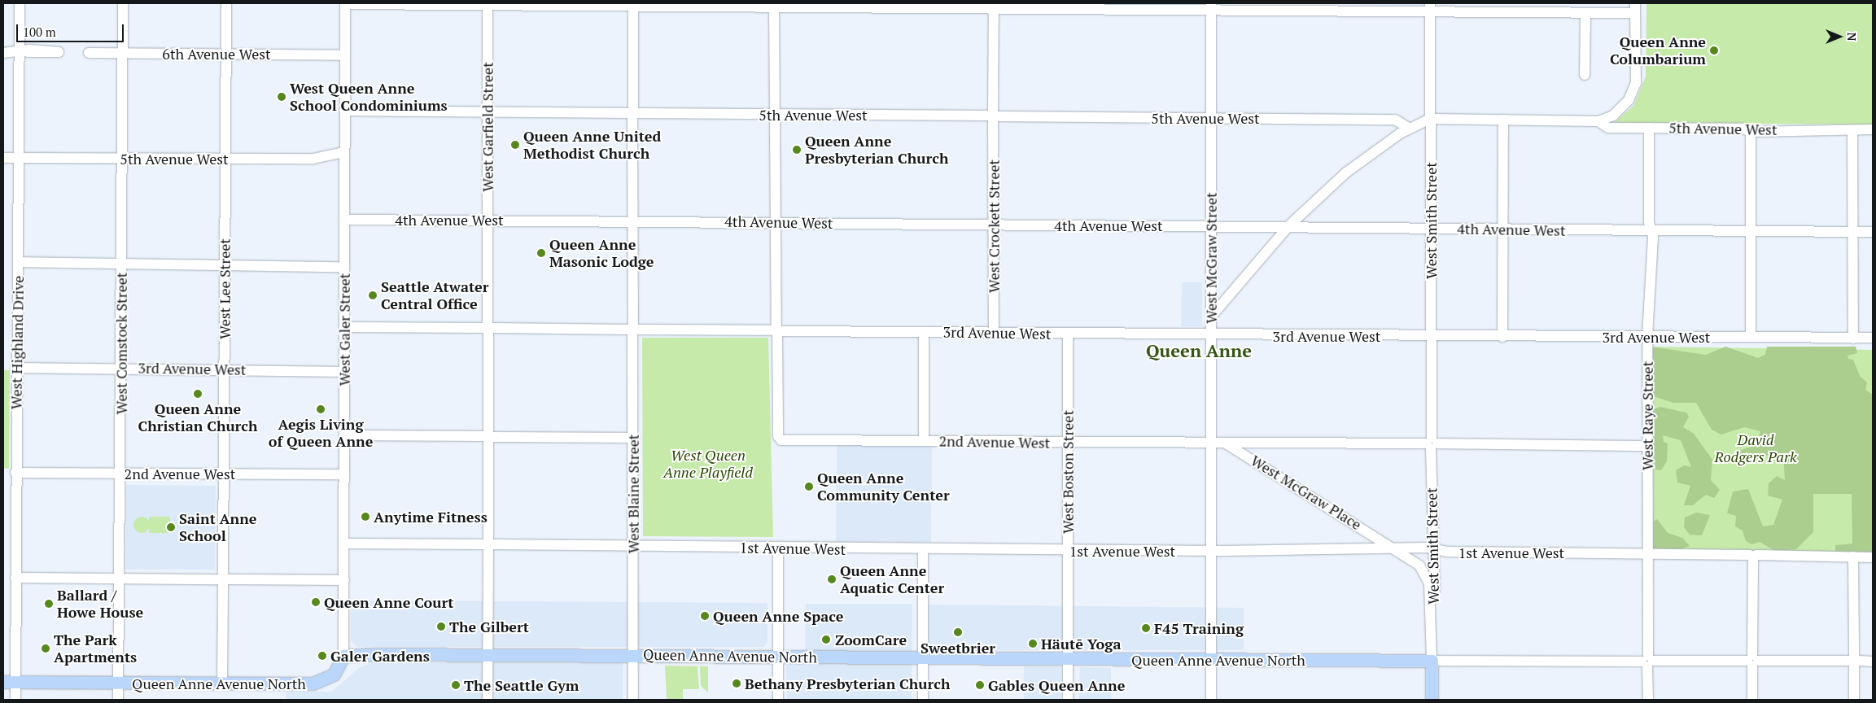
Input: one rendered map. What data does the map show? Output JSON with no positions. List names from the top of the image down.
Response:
{
  "streets": {
    "main road": ["Queen Anne Avenue North"],
    "street": [
      "6th Avenue West",
      "5th Avenue West",
      "West Garfield Street",
      "4th Avenue West",
      "West Smith Street",
      "West Crockett Street",
      "West McGraw Street",
      "West Lee Street",
      "West Galer Street",
      "3rd Avenue West",
      "West Highland Drive",
      "West Comstock Street",
      "West Raye Street",
      "2nd Avenue West",
      "West Boston Street",
      "West McGraw Place",
      "West Blaine Street",
      "1st Avenue West"
    ]
  },
  "crossings": [
    ["6th Avenue West", "West Lee Street"],
    ["6th Avenue West", "West Galer Street"],
    ["6th Avenue West", "West Comstock Street"],
    ["5th Avenue West", "West Garfield Street"],
    ["5th Avenue West", "West Smith Street"],
    ["5th Avenue West", "West Crockett Street"],
    ["5th Avenue West", "West McGraw Street"],
    ["5th Avenue West", "West Lee Street"],
    ["5th Avenue West", "West Galer Street"],
    ["5th Avenue West", "West Highland Drive"],
    ["5th Avenue West", "West Comstock Street"],
    ["5th Avenue West", "West Raye Street"],
    ["5th Avenue West", "West Blaine Street"],
    ["West Garfield Street", "4th Avenue West"],
    ["West Garfield Street", "3rd Avenue West"],
    ["West Garfield Street", "1st Avenue West"],
    ["West Garfield Street", "Queen Anne Avenue North"],
    ["4th Avenue West", "West Smith Street"],
    ["4th Avenue West", "West Crockett Street"],
    ["4th Avenue West", "West McGraw Street"],
    ["4th Avenue West", "West Galer Street"],
    ["4th Avenue West", "West Raye Street"],
    ["4th Avenue West", "West Blaine Street"],
    ["West Smith Street", "3rd Avenue West"],
    ["West Smith Street", "West McGraw Place"],
    ["West Smith Street", "1st Avenue West"],
    ["West Smith Street", "Queen Anne Avenue North"],
    ["West Crockett Street", "3rd Avenue West"],
    ["West McGraw Street", "3rd Avenue West"],
    ["West McGraw Street", "2nd Avenue West"],
    ["West McGraw Street", "1st Avenue West"],
    ["West McGraw Street", "Queen Anne Avenue North"],
    ["West Lee Street", "3rd Avenue West"],
    ["West Lee Street", "2nd Avenue West"],
    ["West Lee Street", "Queen Anne Avenue North"],
    ["West Galer Street", "3rd Avenue West"],
    ["West Galer Street", "2nd Avenue West"],
    ["West Galer Street", "1st Avenue West"],
    ["West Galer Street", "Queen Anne Avenue North"],
    ["3rd Avenue West", "West Highland Drive"],
    ["3rd Avenue West", "West Comstock Street"],
    ["3rd Avenue West", "West Raye Street"],
    ["3rd Avenue West", "2nd Avenue West"],
    ["3rd Avenue West", "West Boston Street"],
    ["3rd Avenue West", "West Blaine Street"],
    ["West Highland Drive", "2nd Avenue West"],
    ["West Highland Drive", "Queen Anne Avenue North"],
    ["West Comstock Street", "2nd Avenue West"],
    ["West Comstock Street", "Queen Anne Avenue North"],
    ["West Raye Street", "1st Avenue West"],
    ["West Raye Street", "Queen Anne Avenue North"],
    ["2nd Avenue West", "West Boston Street"],
    ["West Boston Street", "1st Avenue West"],
    ["West Boston Street", "Queen Anne Avenue North"],
    ["West McGraw Place", "1st Avenue West"],
    ["West Blaine Street", "1st Avenue West"],
    ["West Blaine Street", "Queen Anne Avenue North"]
  ],
  "districts": ["Queen Anne"],
  "parks": ["David Rodgers Park", "West Queen Anne Playfield"],
  "places": [
    "Queen Anne Columbarium",
    "West Queen Anne School Condominiums",
    "Queen Anne United Methodist Church",
    "Queen Anne Presbyterian Church",
    "Queen Anne Masonic Lodge",
    "Seattle Atwater Central Office",
    "Queen Anne Christian Church",
    "Aegis Living of Queen Anne",
    "Queen Anne Community Center",
    "Anytime Fitness",
    "Saint Anne School",
    "Queen Anne Aquatic Center",
    "Queen Anne Court",
    "Ballard / Howe House",
    "Queen Anne Space",
    "The Gilbert",
    "F45 Training",
    "Sweetbrier",
    "ZoomCare",
    "Häutē Yoga",
    "The Park Apartments",
    "Galer Gardens",
    "Bethany Presbyterian Church",
    "The Seattle Gym",
    "Gables Queen Anne"
  ],
  "scale_bar": "100 m",
  "north": "right"
}
